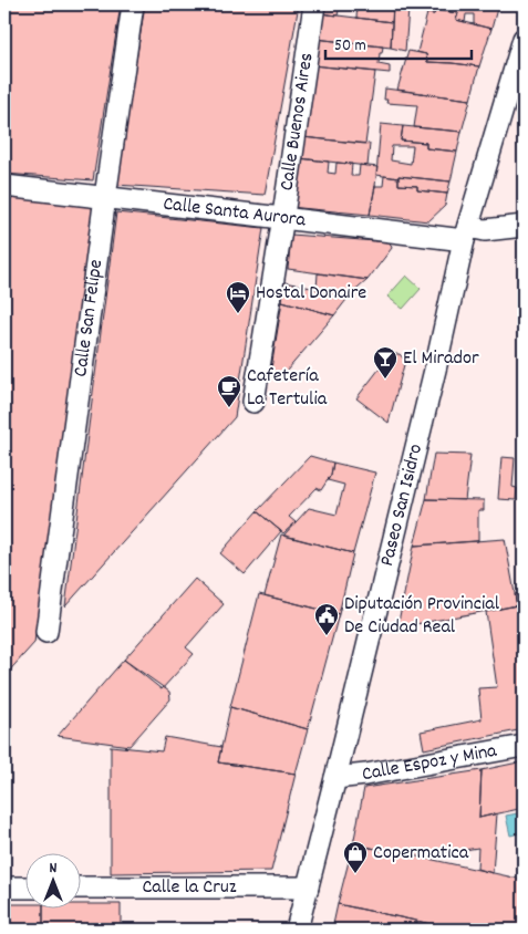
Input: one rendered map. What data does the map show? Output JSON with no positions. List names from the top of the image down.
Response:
{
  "streets": {
    "street": [
      "Calle Buenos Aires",
      "Calle Santa Aurora",
      "Calle San Felipe",
      "Paseo San Isidro",
      "Calle Espoz y Mina",
      "Calle la Cruz"
    ]
  },
  "crossings": [
    ["Calle Buenos Aires", "Calle Santa Aurora"],
    ["Calle Santa Aurora", "Calle San Felipe"],
    ["Calle Santa Aurora", "Paseo San Isidro"],
    ["Paseo San Isidro", "Calle Espoz y Mina"],
    ["Paseo San Isidro", "Calle la Cruz"]
  ],
  "places": {
    "hotel": ["Hostal Donaire"],
    "bar": ["El Mirador"],
    "cafe": ["Cafetería La Tertulia"],
    "public building": ["Diputación Provincial De Ciudad Real"],
    "shop": ["Copermatica"]
  },
  "scale_bar": "50 m",
  "north": "top"
}
